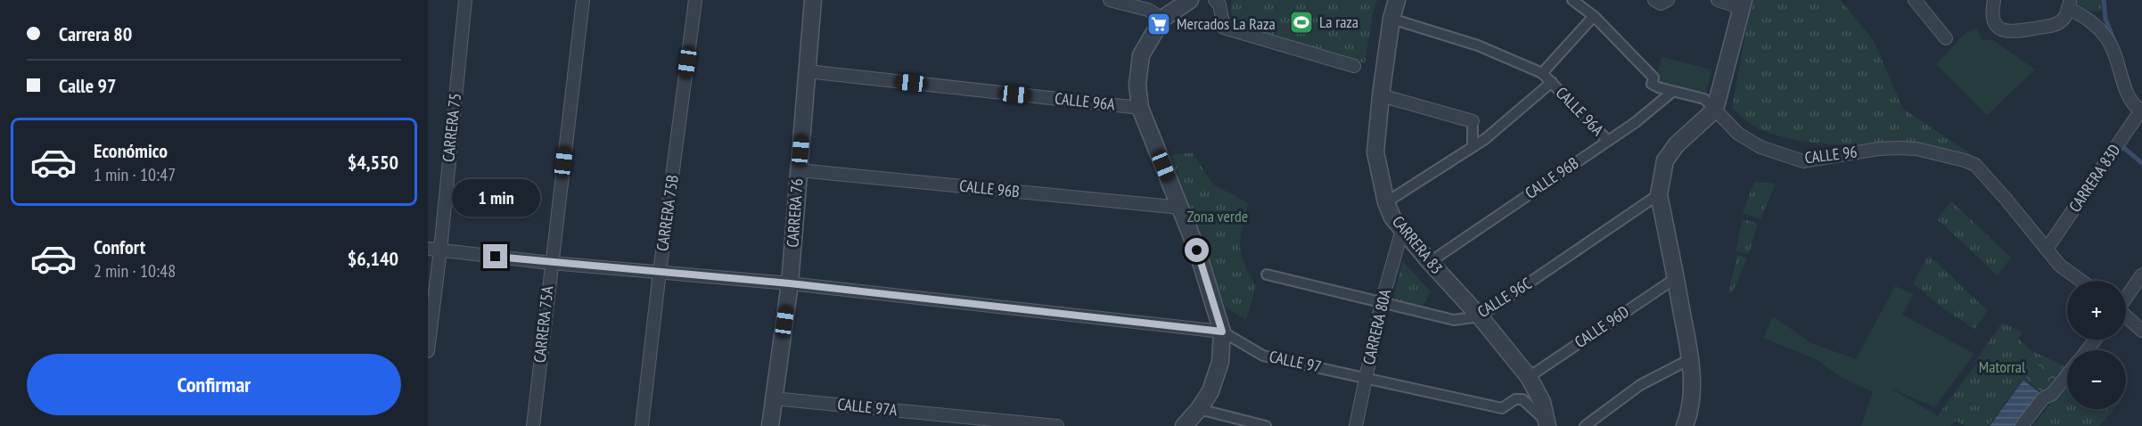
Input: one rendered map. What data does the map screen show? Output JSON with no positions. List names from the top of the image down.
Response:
{
  "streets": {
    "street": [
      "CALLE 96A",
      "CARRERA 75",
      "CALLE 96",
      "CALLE 96B",
      "CARRERA 83D",
      "CARRERA 75B",
      "CARRERA 76",
      "CARRERA 83",
      "CALLE 96C",
      "CARRERA 75A",
      "CARRERA 80A",
      "CALLE 96D",
      "CALLE 97",
      "CALLE 97A"
    ]
  },
  "crossings": [
    ["CALLE 96A", "CALLE 96"],
    ["CALLE 96A", "CALLE 96B"],
    ["CALLE 96A", "CARRERA 76"],
    ["CALLE 96A", "CARRERA 83"],
    ["CARRERA 75", "CALLE 97"],
    ["CALLE 96", "CALLE 96B"],
    ["CALLE 96", "CARRERA 83D"],
    ["CALLE 96B", "CARRERA 76"],
    ["CALLE 96B", "CARRERA 83"],
    ["CARRERA 75B", "CALLE 97"],
    ["CARRERA 76", "CALLE 97"],
    ["CARRERA 76", "CALLE 97A"],
    ["CARRERA 83", "CALLE 96C"],
    ["CARRERA 83", "CARRERA 80A"],
    ["CARRERA 83", "CALLE 96D"],
    ["CARRERA 83", "CALLE 97"],
    ["CALLE 96C", "CARRERA 80A"],
    ["CARRERA 75A", "CALLE 97"],
    ["CARRERA 80A", "CALLE 97"]
  ],
  "parks": ["Zona verde", "Matorral"],
  "places": {
    "sports": ["La raza"],
    "supermarket": ["Mercados La Raza"]
  },
  "page": {
    "banner": ["Carrera 80", "Calle 97"],
    "list": [
      {
        "name": "Económico",
        "note": "1 min · 10:47",
        "value": "$4,550"
      },
      {
        "name": "Confort",
        "note": "2 min · 10:48",
        "value": "$6,140"
      }
    ],
    "bubble": "1 min",
    "map_buttons": ["+", "−"],
    "buttons": "Confirmar"
  }
}
